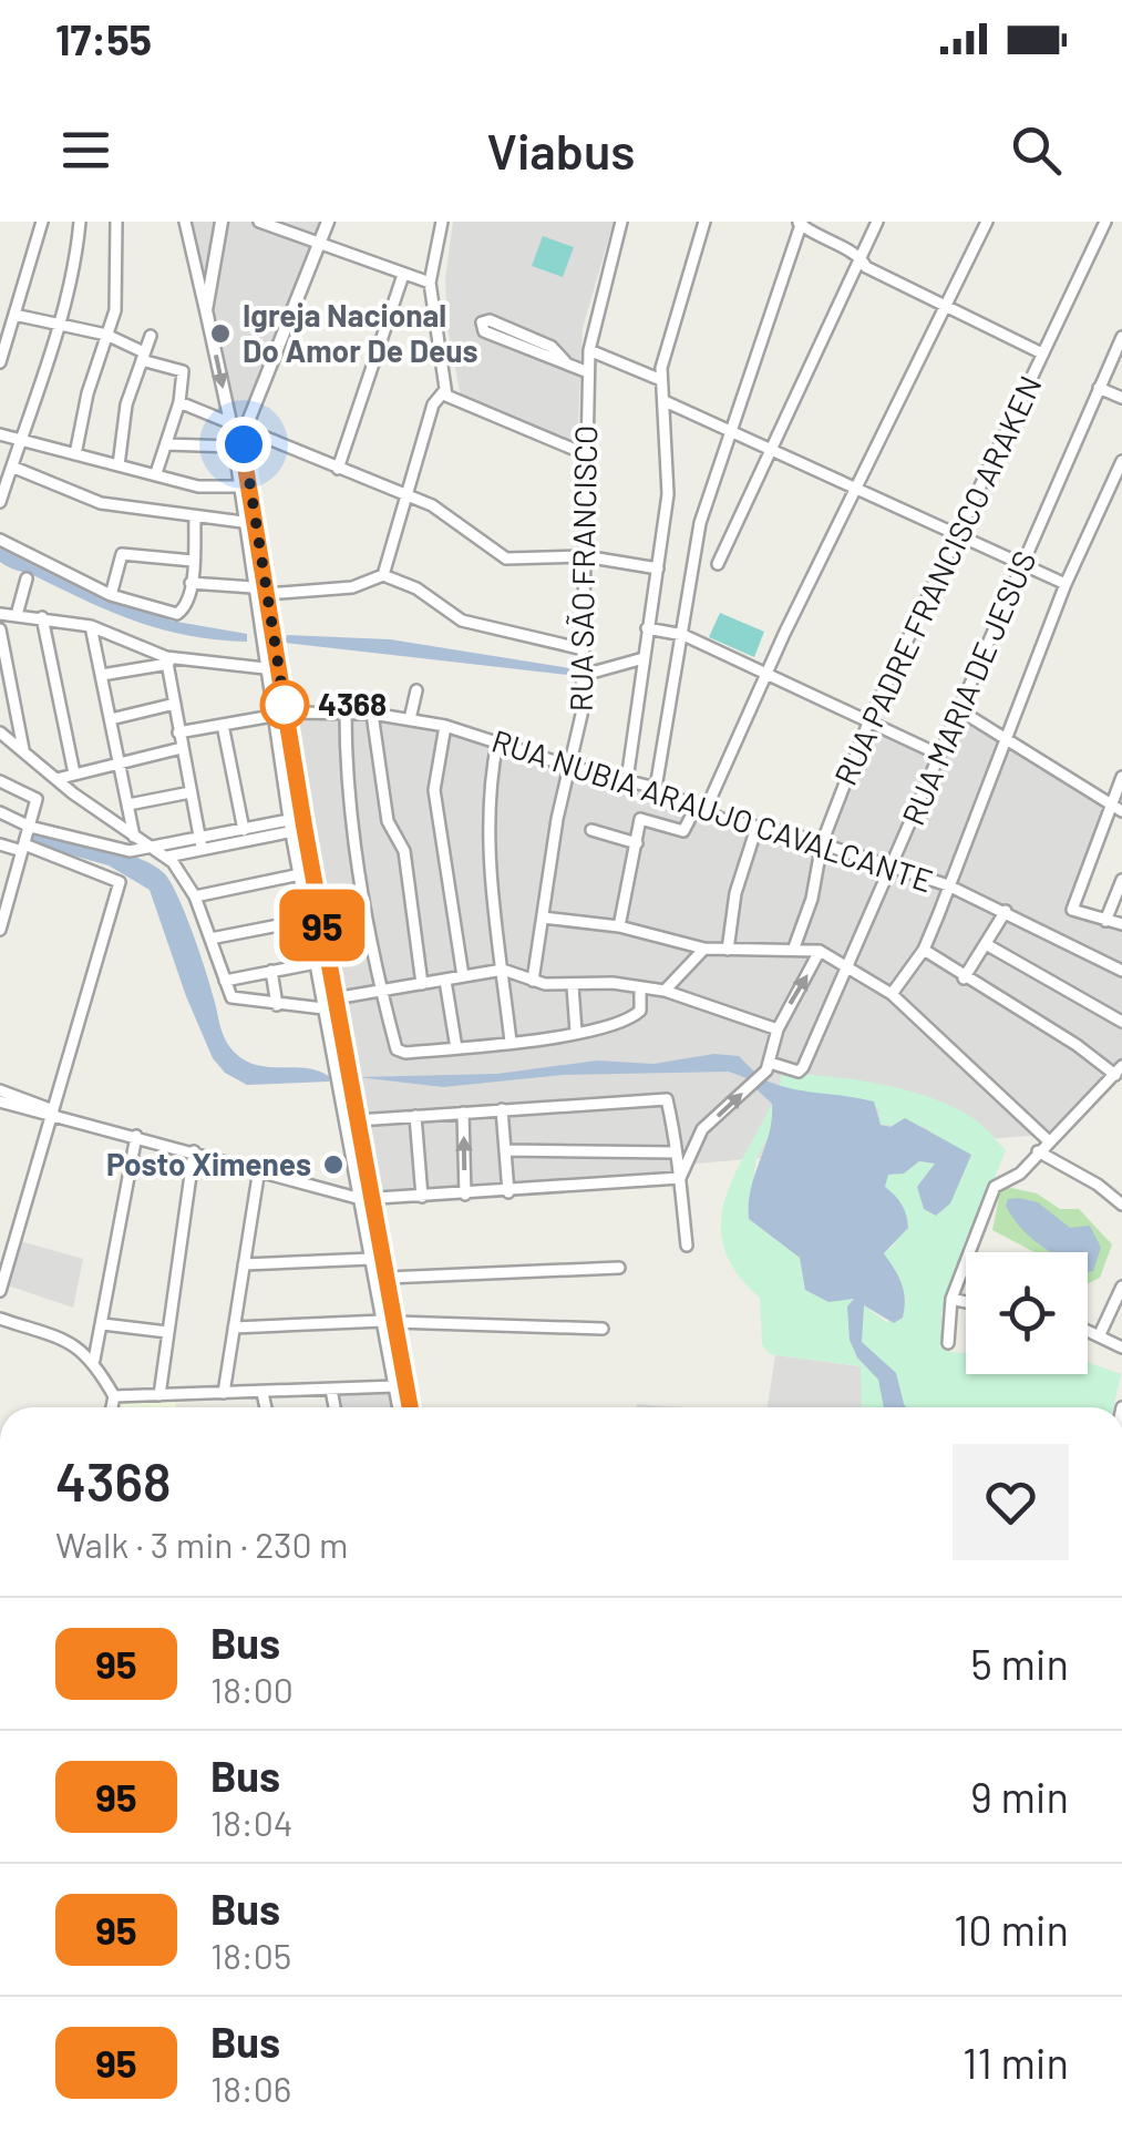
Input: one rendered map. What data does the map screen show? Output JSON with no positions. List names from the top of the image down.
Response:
{
  "streets": {
    "street": [
      "RUA SÃO FRANCISCO",
      "RUA PADRE FRANCISCO ARAKEN",
      "RUA MARIA DE JESUS",
      "RUA NUBIA ARAUJO CAVALCANTE"
    ]
  },
  "crossings": [
    ["RUA SÃO FRANCISCO", "RUA NUBIA ARAUJO CAVALCANTE"],
    ["RUA PADRE FRANCISCO ARAKEN", "RUA NUBIA ARAUJO CAVALCANTE"],
    ["RUA MARIA DE JESUS", "RUA NUBIA ARAUJO CAVALCANTE"]
  ],
  "places": ["Igreja Nacional Do Amor De Deus", "4368", "Posto Ximenes"],
  "lines": ["bus line 95"],
  "page": {
    "status": "17:55",
    "header": "Viabus",
    "on_map": "95",
    "heading": ["4368", "Walk · 3 min · 230 m"],
    "list": [
      {
        "mark": "95",
        "name": "Bus",
        "note": "18:00",
        "value": "5 min"
      },
      {
        "mark": "95",
        "name": "Bus",
        "note": "18:04",
        "value": "9 min"
      },
      {
        "mark": "95",
        "name": "Bus",
        "note": "18:05",
        "value": "10 min"
      },
      {
        "mark": "95",
        "name": "Bus",
        "note": "18:06",
        "value": "11 min"
      }
    ]
  }
}
